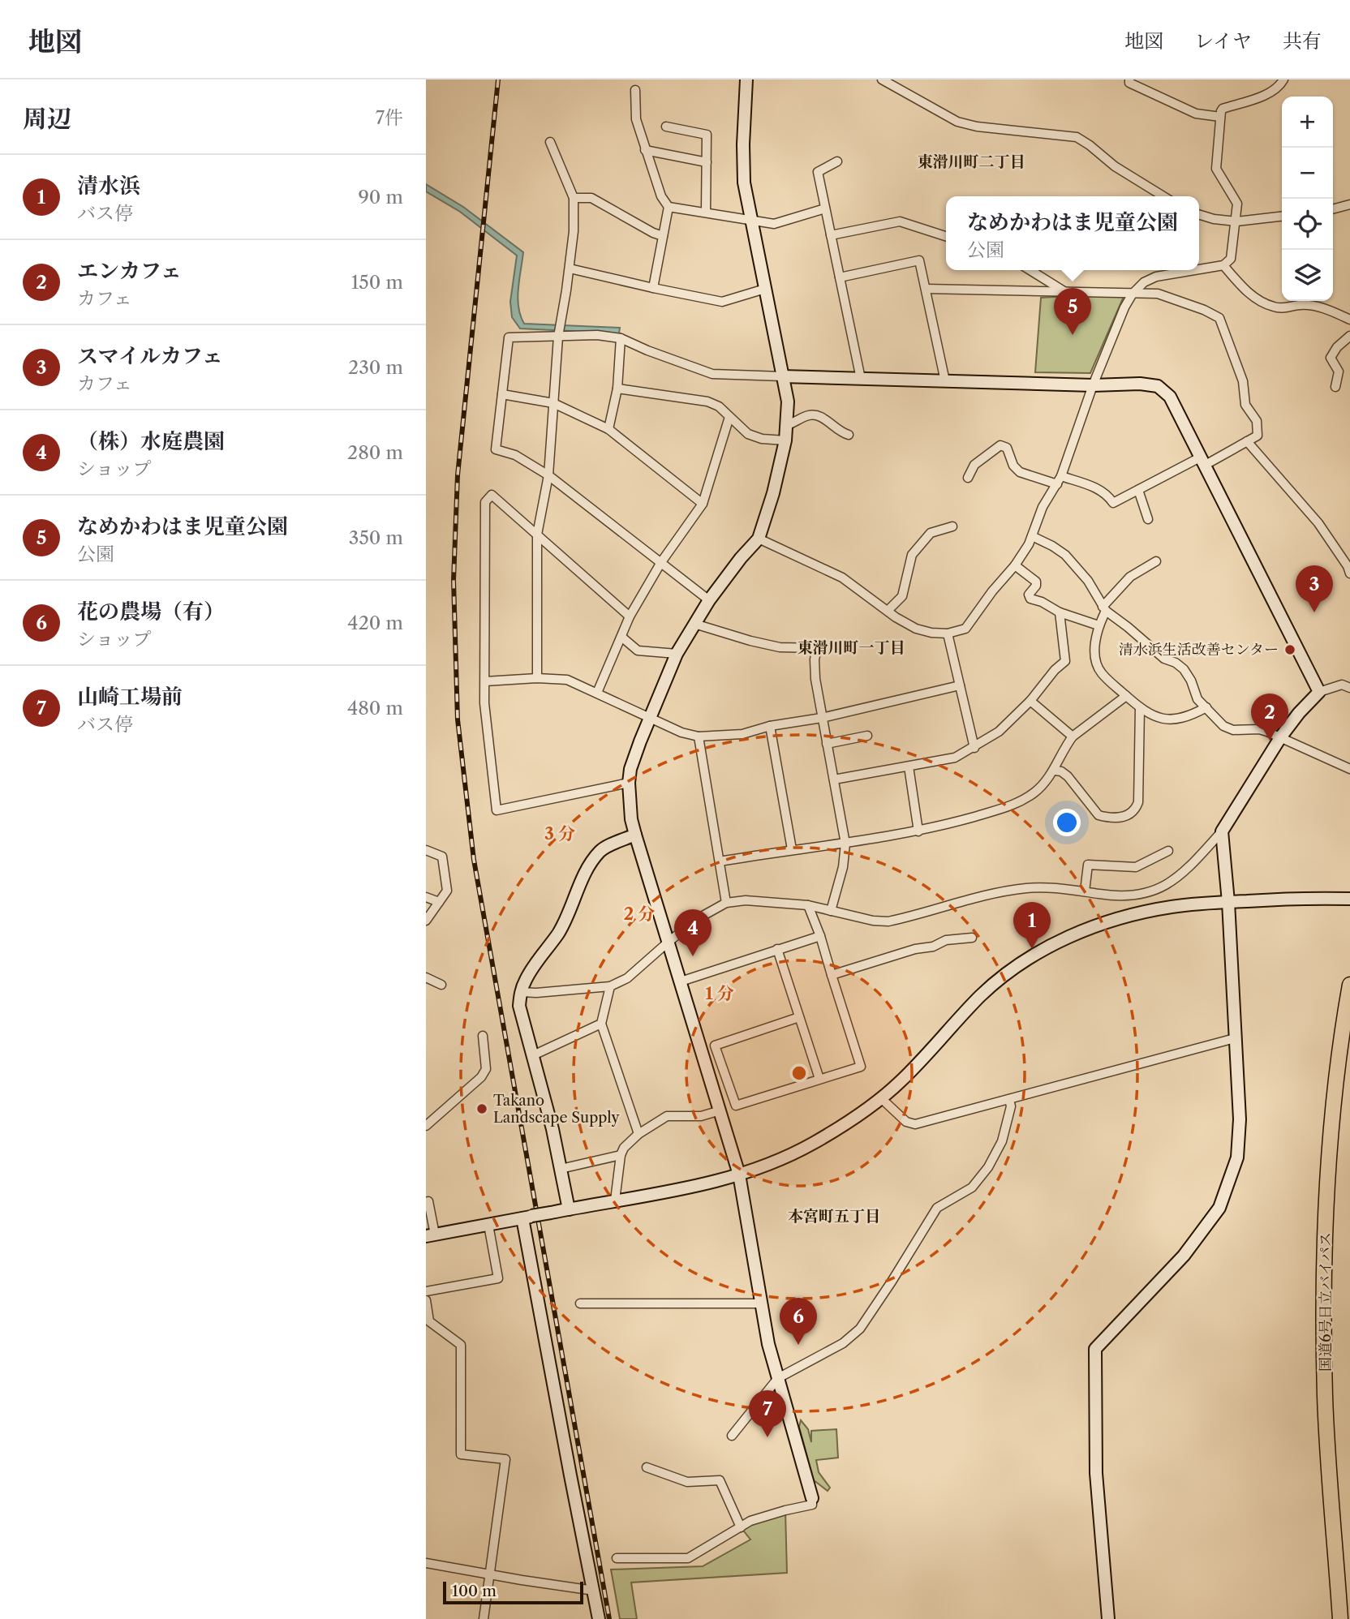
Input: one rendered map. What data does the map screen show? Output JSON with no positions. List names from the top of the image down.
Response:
{
  "streets": {
    "highway": ["国道6号日立バイパス"]
  },
  "districts": ["東滑川町二丁目", "東滑川町一丁目", "本宮町五丁目"],
  "places": ["清水浜生活改善センター", "Takano Landscape Supply"],
  "scale_bar": "100 m",
  "page": {
    "header": "地図",
    "nav": ["地図", "レイヤ", "共有"],
    "heading": ["周辺", "7件"],
    "map_buttons": ["+", "−"],
    "list": [
      {
        "mark": "1",
        "name": "清水浜",
        "note": "バス停",
        "value": "90 m"
      },
      {
        "mark": "2",
        "name": "エンカフェ",
        "note": "カフェ",
        "value": "150 m"
      },
      {
        "mark": "3",
        "name": "スマイルカフェ",
        "note": "カフェ",
        "value": "230 m"
      },
      {
        "mark": "4",
        "name": "（株）水庭農園",
        "note": "ショップ",
        "value": "280 m"
      },
      {
        "mark": "5",
        "name": "なめかわはま児童公園",
        "note": "公園",
        "value": "350 m"
      },
      {
        "mark": "6",
        "name": "花の農場（有）",
        "note": "ショップ",
        "value": "420 m"
      },
      {
        "mark": "7",
        "name": "山崎工場前",
        "note": "バス停",
        "value": "480 m"
      }
    ],
    "popup": ["なめかわはま児童公園", "公園"],
    "pins": [
      "5",
      "3",
      "2",
      "1",
      "4",
      "6",
      "7"
    ],
    "scale": "100 m"
  },
  "rings": ["3 分", "2 分", "1 分"]
}
